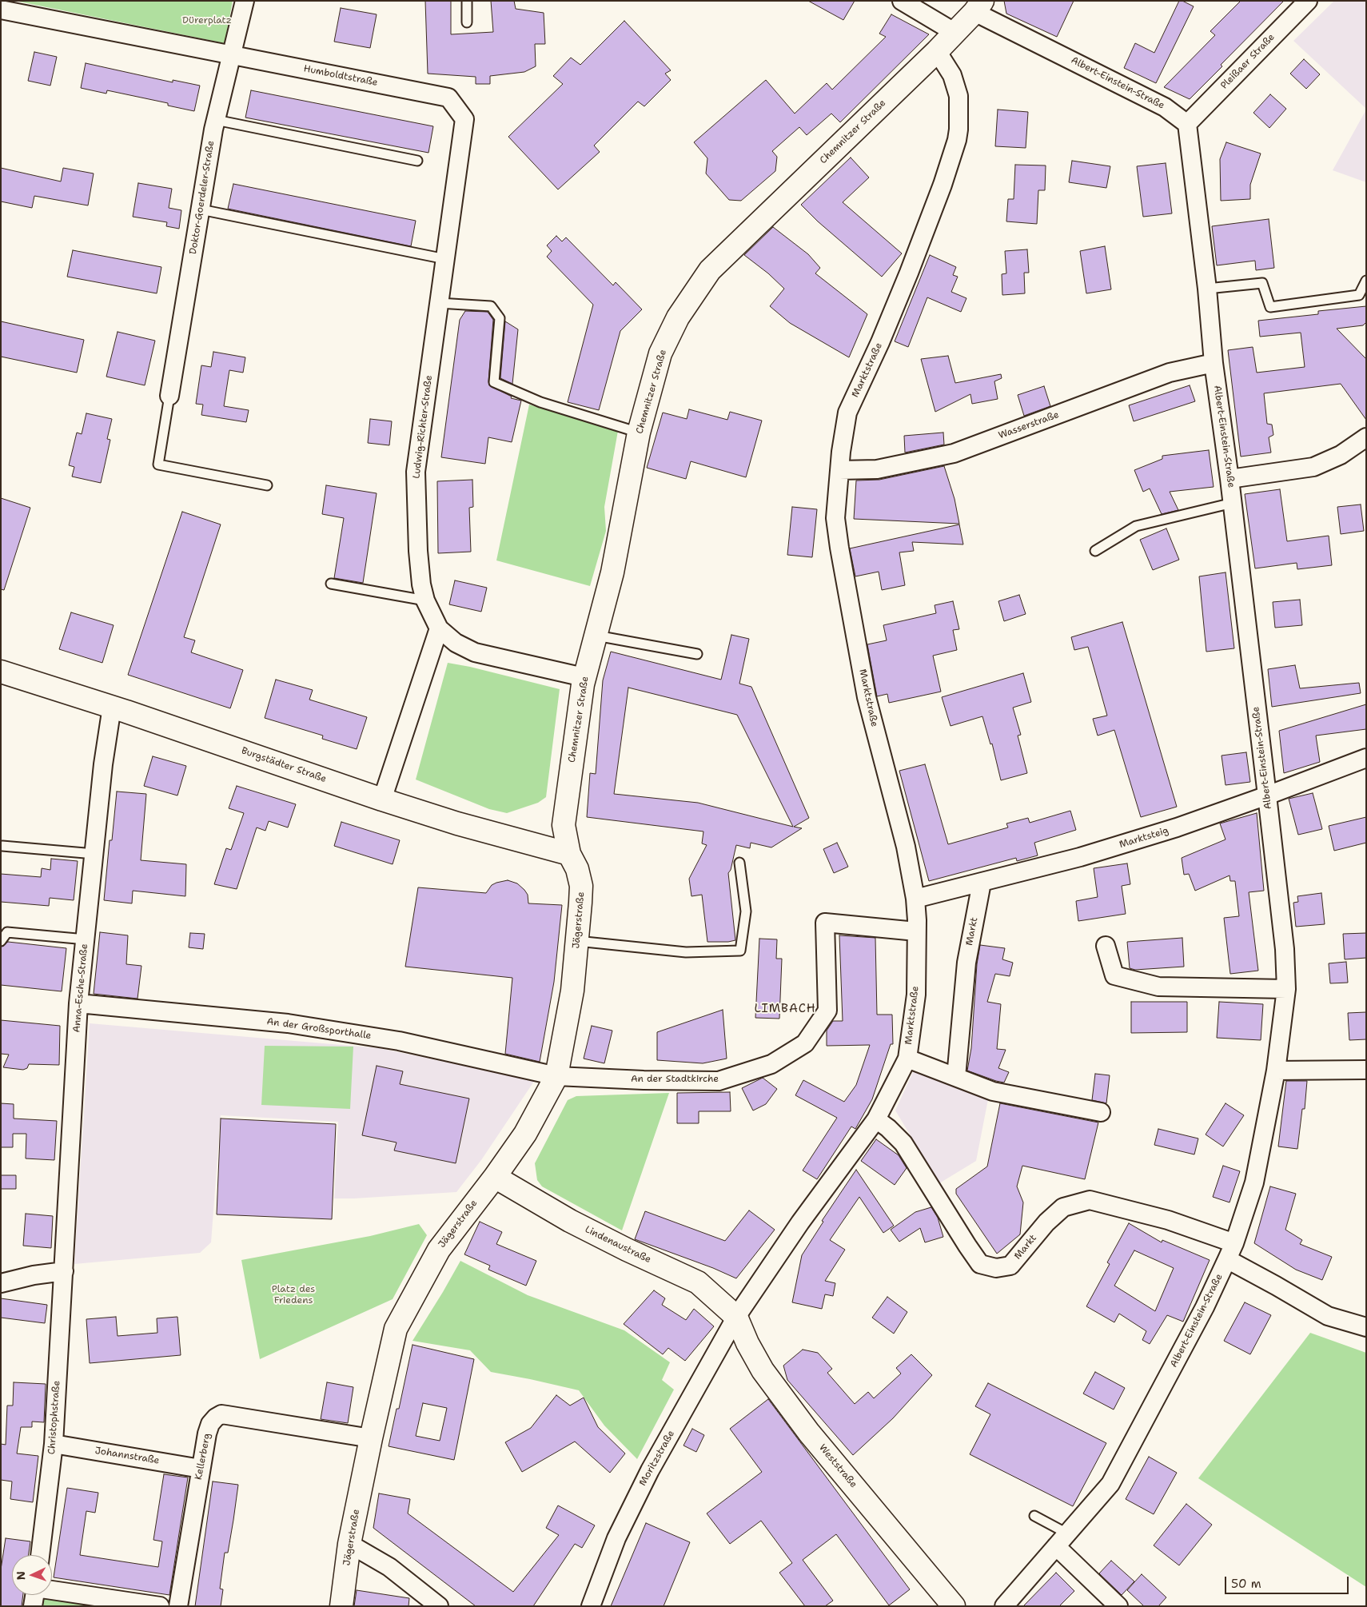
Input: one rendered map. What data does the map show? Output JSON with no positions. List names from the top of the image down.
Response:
{
  "streets": {
    "main road": [
      "Chemnitzer Straße",
      "Burgstädter Straße",
      "Jägerstraße",
      "Lindenaustraße",
      "Weststraße"
    ],
    "street": [
      "Pleißaer Straße",
      "Humboldtstraße",
      "Albert-Einstein-Straße",
      "Doktor-Goerdeler-Straße",
      "Marktstraße",
      "Wasserstraße",
      "Ludwig-Richter-Straße",
      "Marktsteig",
      "Markt",
      "Anna-Esche-Straße",
      "An der Großsporthalle",
      "An der Stadtkirche",
      "Christophstraße",
      "Johannstraße",
      "Kellerberg",
      "Moritzstraße"
    ]
  },
  "crossings": [
    ["Pleißaer Straße", "Albert-Einstein-Straße"],
    ["Humboldtstraße", "Doktor-Goerdeler-Straße"],
    ["Humboldtstraße", "Ludwig-Richter-Straße"],
    ["Albert-Einstein-Straße", "Chemnitzer Straße"],
    ["Albert-Einstein-Straße", "Wasserstraße"],
    ["Albert-Einstein-Straße", "Marktsteig"],
    ["Albert-Einstein-Straße", "Markt"],
    ["Chemnitzer Straße", "Marktstraße"],
    ["Chemnitzer Straße", "Ludwig-Richter-Straße"],
    ["Chemnitzer Straße", "Burgstädter Straße"],
    ["Chemnitzer Straße", "Jägerstraße"],
    ["Marktstraße", "Wasserstraße"],
    ["Marktstraße", "Marktsteig"],
    ["Marktstraße", "Markt"],
    ["Marktstraße", "An der Stadtkirche"],
    ["Marktstraße", "Lindenaustraße"],
    ["Marktstraße", "Moritzstraße"],
    ["Marktstraße", "Weststraße"],
    ["Burgstädter Straße", "Jägerstraße"],
    ["Burgstädter Straße", "Anna-Esche-Straße"],
    ["Marktsteig", "Markt"],
    ["Jägerstraße", "An der Großsporthalle"],
    ["Jägerstraße", "An der Stadtkirche"],
    ["Jägerstraße", "Lindenaustraße"],
    ["Jägerstraße", "Kellerberg"],
    ["Anna-Esche-Straße", "An der Großsporthalle"],
    ["Anna-Esche-Straße", "Christophstraße"],
    ["An der Großsporthalle", "An der Stadtkirche"],
    ["Lindenaustraße", "Moritzstraße"],
    ["Lindenaustraße", "Weststraße"],
    ["Christophstraße", "Johannstraße"],
    ["Johannstraße", "Kellerberg"],
    ["Moritzstraße", "Weststraße"]
  ],
  "districts": ["LIMBACH"],
  "parks": ["Dürerplatz", "Platz des Friedens"],
  "scale_bar": "50 m",
  "north": "left"
}
